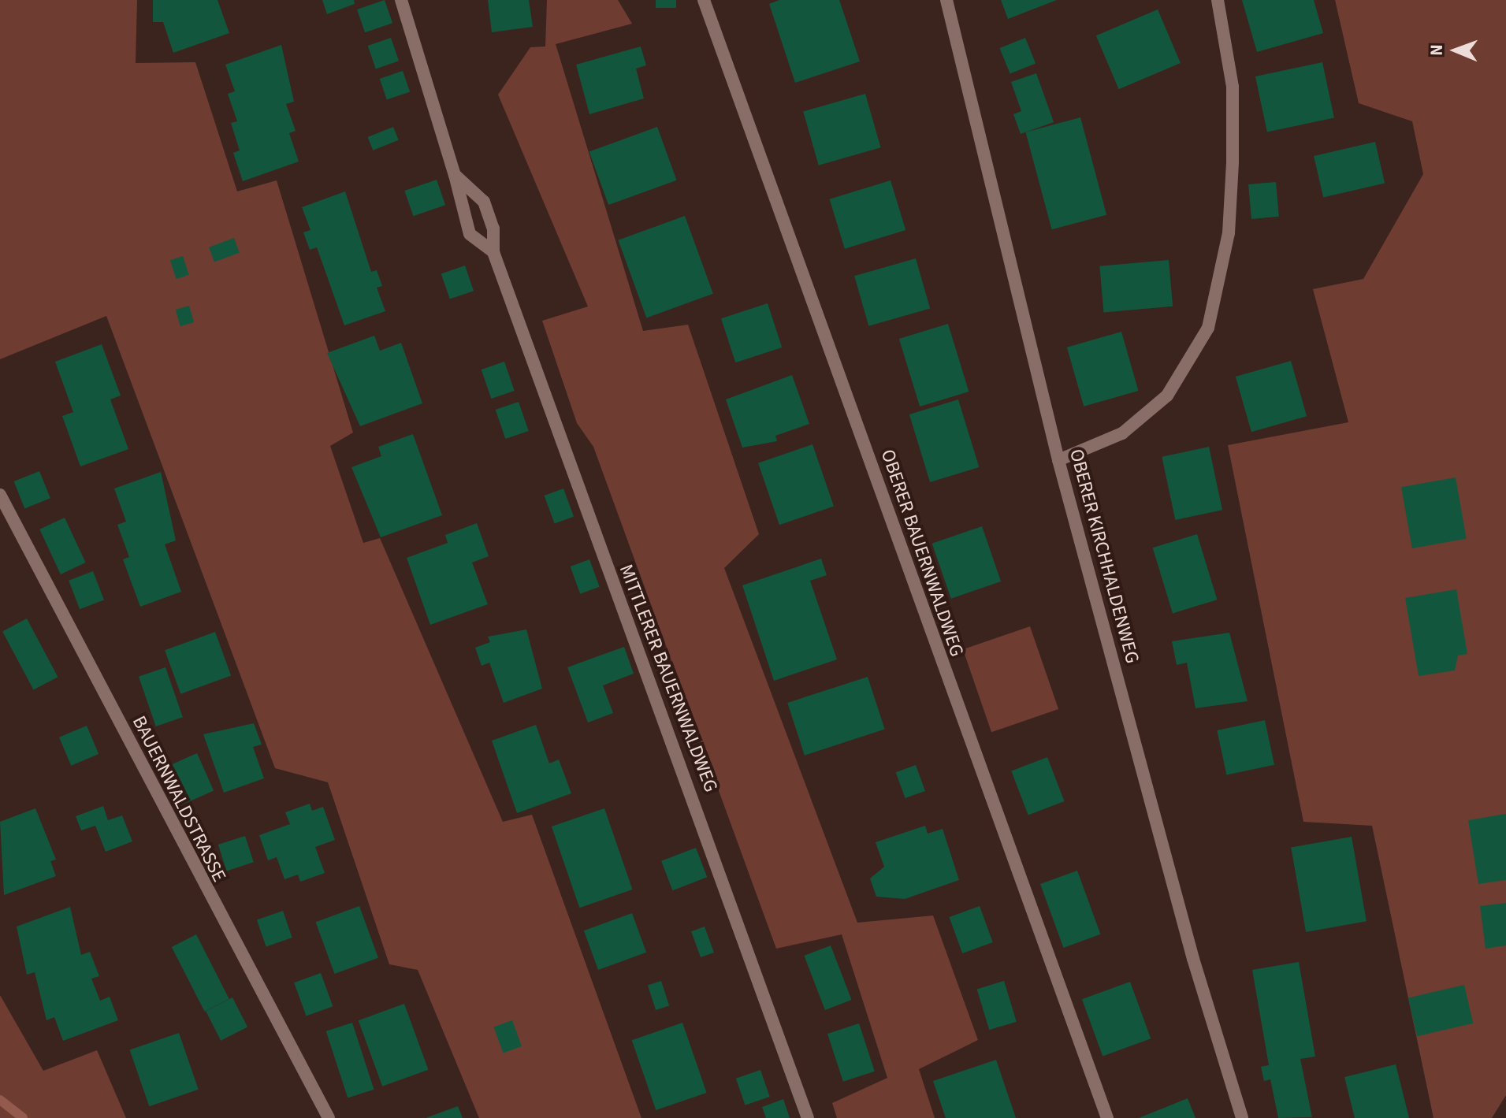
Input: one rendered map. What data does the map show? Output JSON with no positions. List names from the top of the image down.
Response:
{
  "streets": {
    "street": [
      "OBERER BAUERNWALDWEG",
      "OBERER KIRCHHALDENWEG",
      "MITTLERER BAUERNWALDWEG",
      "BAUERNWALDSTRASSE"
    ]
  },
  "north": "left"
}
